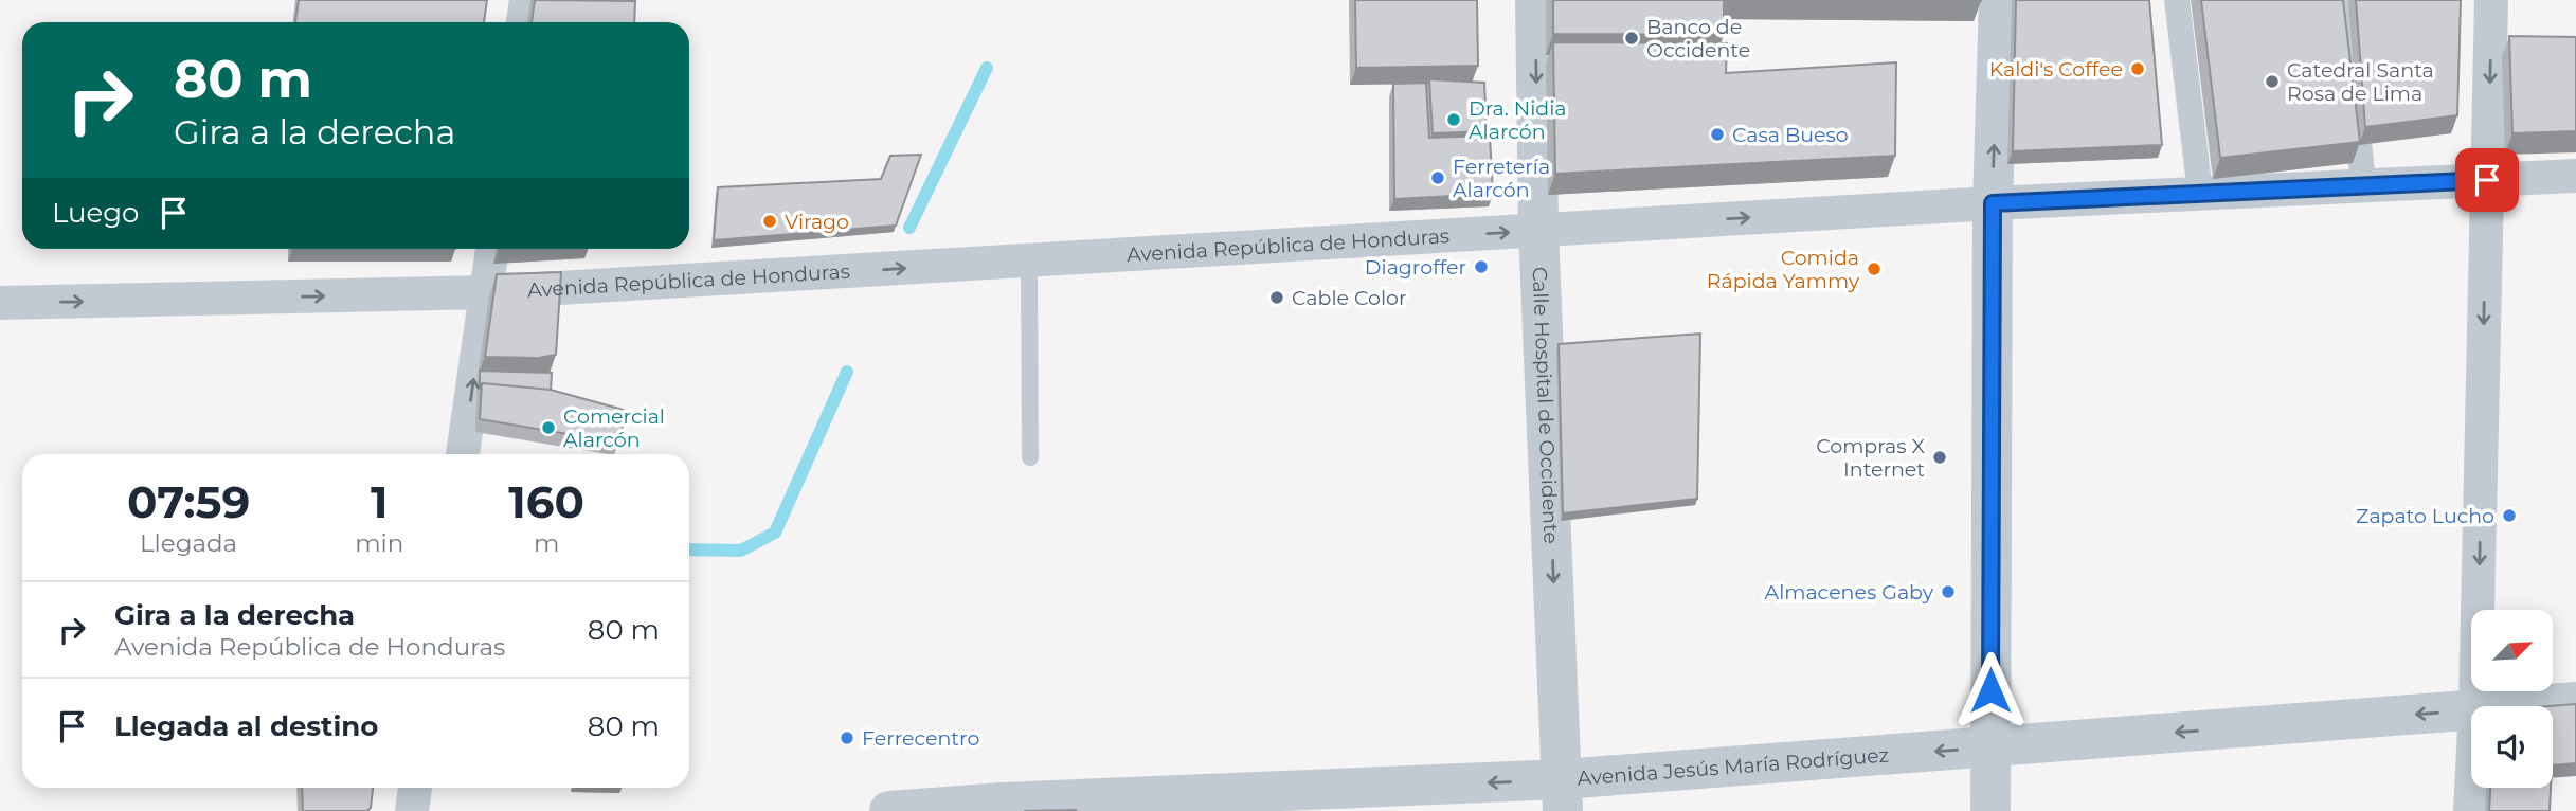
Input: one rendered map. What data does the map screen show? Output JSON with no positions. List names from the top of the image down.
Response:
{
  "streets": {
    "street": ["Avenida República de Honduras", "Calle Hospital de Occidente", "Avenida Jesús María Rodríguez"]
  },
  "crossings": [
    ["Avenida República de Honduras", "Calle Hospital de Occidente"],
    ["Calle Hospital de Occidente", "Avenida Jesús María Rodríguez"]
  ],
  "one_way": ["Avenida República de Honduras", "Calle Hospital de Occidente", "Avenida Jesús María Rodríguez"],
  "places": [
    "Banco de Occidente",
    "Kaldi's Coffee",
    "Catedral Santa Rosa de Lima",
    "Dra. Nidia Alarcón",
    "Casa Bueso",
    "Ferretería Alarcón",
    "Virago",
    "Diagroffer",
    "Comida Rápida Yammy",
    "Cable Color",
    "Comercial Alarcón",
    "Compras X Internet",
    "Zapato Lucho",
    "Almacenes Gaby",
    "Ferrecentro"
  ],
  "north": "top right",
  "page": {
    "turn": ["80 m", "Gira a la derecha"],
    "then": "Luego",
    "eta": [
      "07:59",
      "Llegada",
      "1",
      "min",
      "160",
      "m"
    ],
    "list": [
      {
        "name": "Gira a la derecha",
        "note": "Avenida República de Honduras",
        "value": "80 m"
      },
      {
        "name": "Llegada al destino",
        "value": "80 m"
      }
    ]
  }
}
